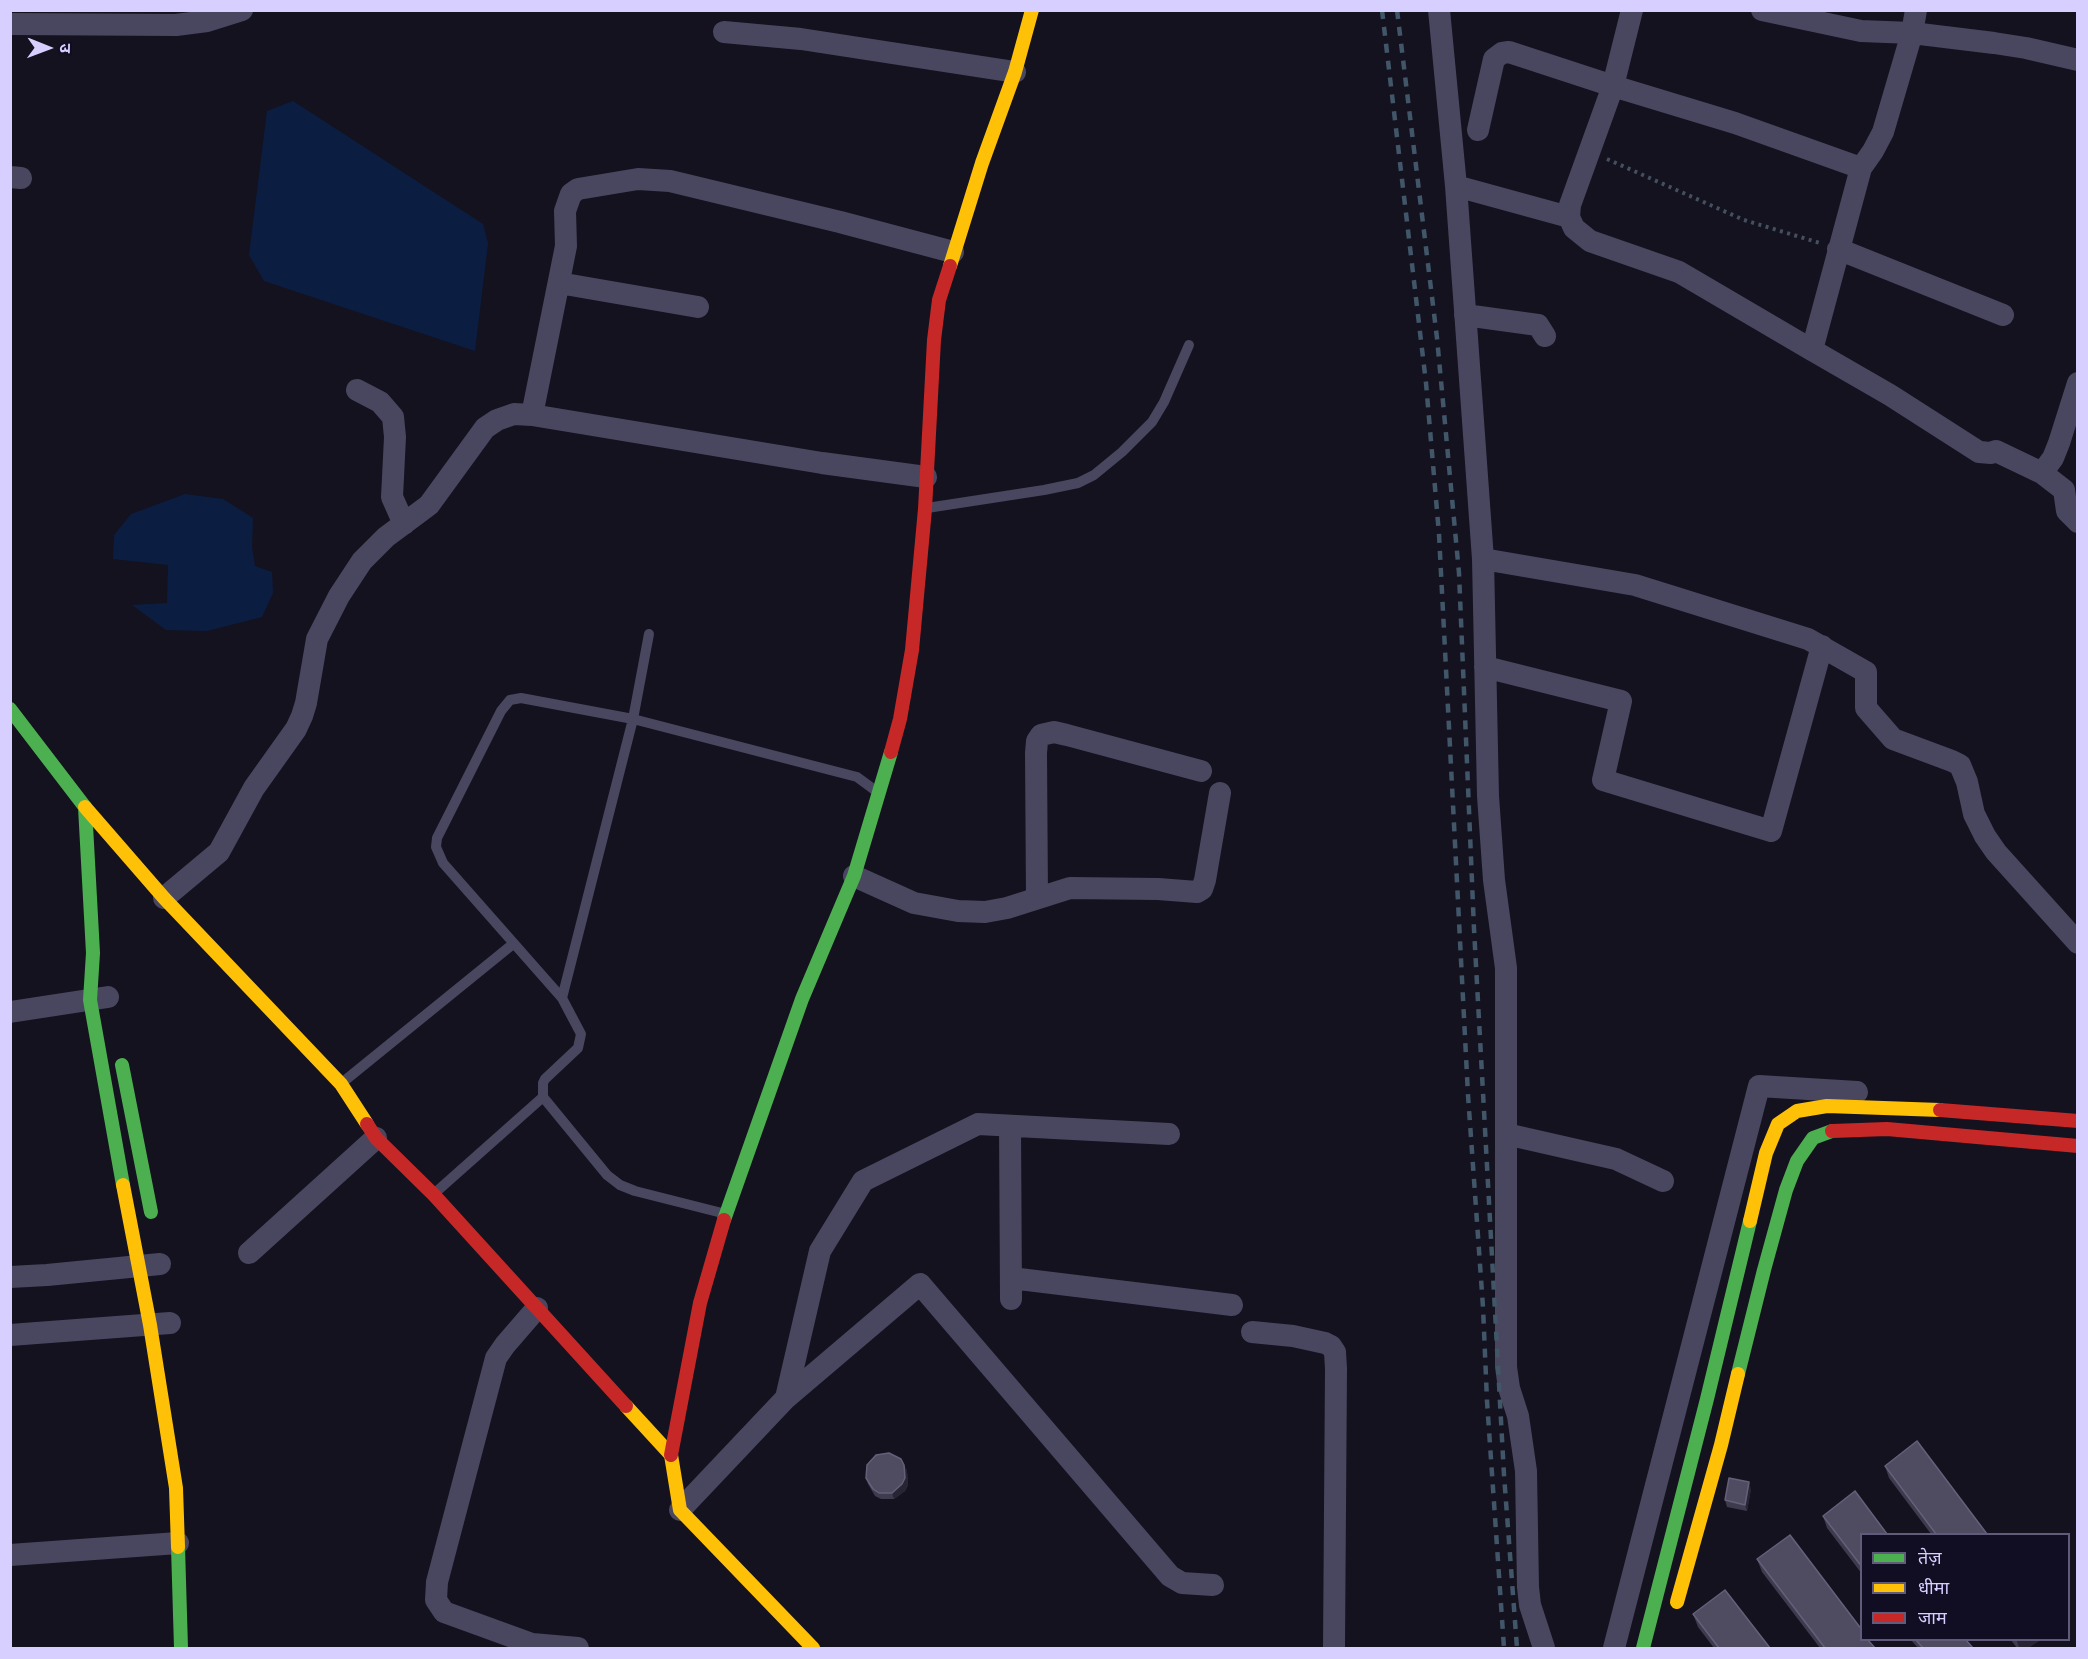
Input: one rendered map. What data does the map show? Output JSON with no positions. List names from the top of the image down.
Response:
{
  "legend": ["तेज़", "धीमा", "जाम"],
  "north": "right"
}
